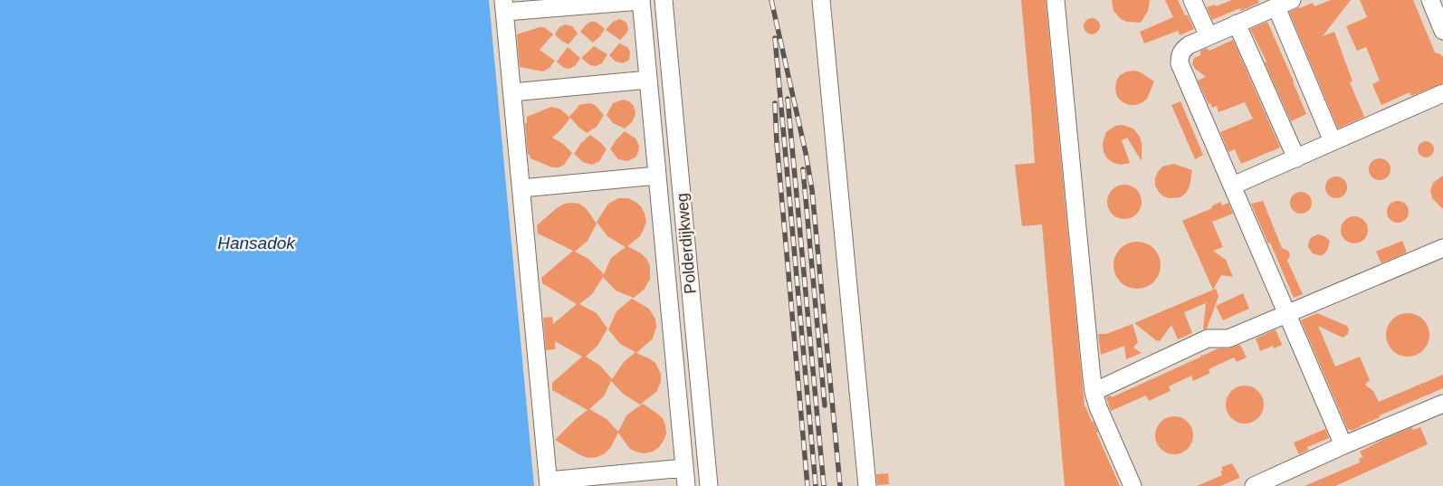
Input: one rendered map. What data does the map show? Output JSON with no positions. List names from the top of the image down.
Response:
{
  "streets": {
    "street": ["Polderdijkweg"]
  },
  "water": ["Hansadok"]
}
